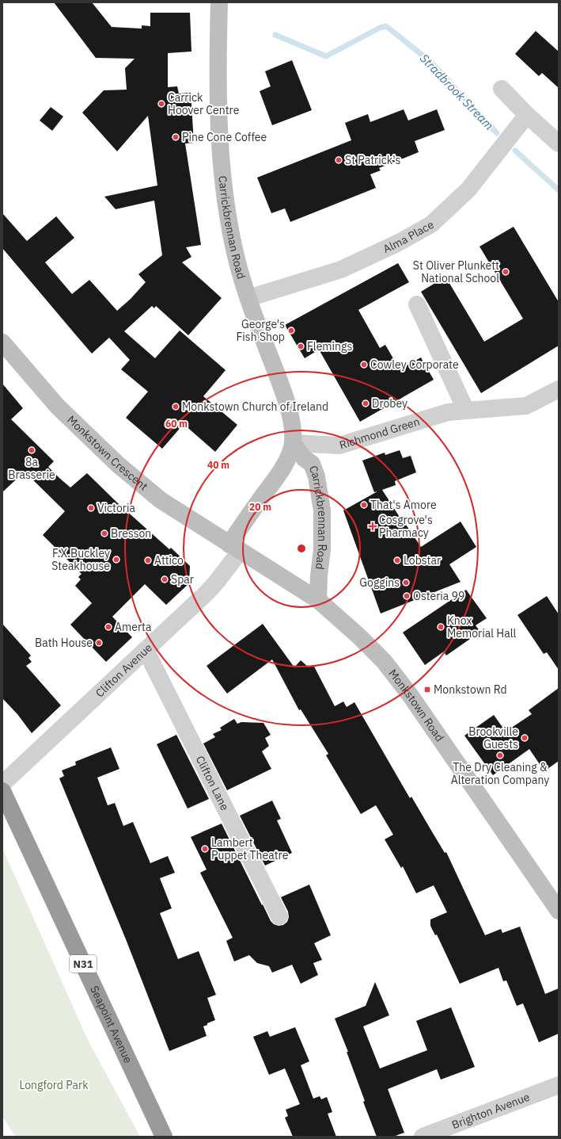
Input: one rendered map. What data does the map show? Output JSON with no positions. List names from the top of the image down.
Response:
{
  "streets": {
    "highway": ["N31", "Seapoint Avenue"],
    "main road": ["Carrickbrennan Road", "Monkstown Crescent", "Monkstown Road"],
    "street": [
      "Alma Place",
      "Richmond Green",
      "Clifton Avenue",
      "Clifton Lane",
      "Brighton Avenue"
    ]
  },
  "crossings": [
    ["Carrickbrennan Road", "Alma Place"],
    ["Carrickbrennan Road", "Richmond Green"],
    ["Carrickbrennan Road", "Monkstown Crescent"],
    ["Carrickbrennan Road", "Clifton Avenue"],
    ["Carrickbrennan Road", "Monkstown Road"],
    ["Monkstown Crescent", "Clifton Avenue"],
    ["Monkstown Crescent", "Monkstown Road"],
    ["Clifton Avenue", "Monkstown Road"],
    ["Clifton Avenue", "Clifton Lane"]
  ],
  "water": ["Stradbrook Stream"],
  "parks": ["Longford Park"],
  "places": {
    "other": [
      "Carrick Hoover Centre",
      "Pine Cone Coffee",
      "St Patrick's",
      "St Oliver Plunkett National School",
      "George's Fish Shop",
      "Flemings",
      "Cowley Corporate",
      "Drobey",
      "Monkstown Church of Ireland",
      "8a Brasserie",
      "That's Amore",
      "Victoria",
      "Bresson",
      "F.X.Buckley Steakhouse",
      "Attico",
      "Lobstar",
      "Spar",
      "Goggins",
      "Osteria 99",
      "Amerta",
      "Knox Memorial Hall",
      "Bath House",
      "Brookville Guests",
      "The Dry Cleaning & Alteration Company",
      "Lambert Puppet Theatre"
    ],
    "health": ["Cosgrove's Pharmacy"],
    "transit": ["Monkstown Rd"]
  },
  "rings": ["60 m", "40 m", "20 m"]
}
